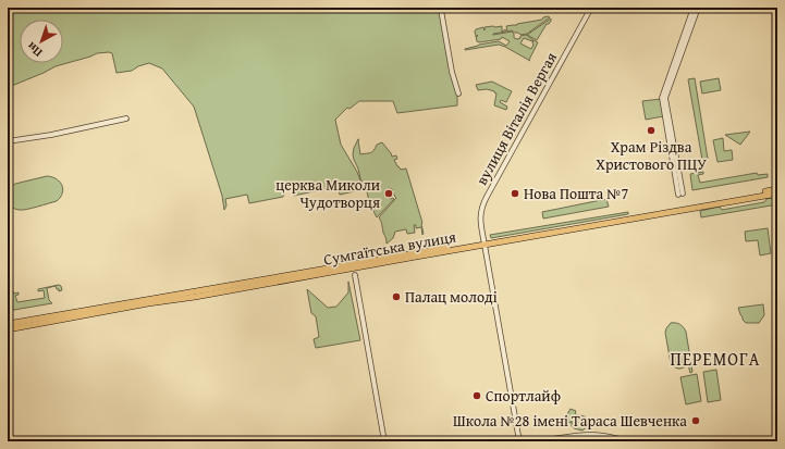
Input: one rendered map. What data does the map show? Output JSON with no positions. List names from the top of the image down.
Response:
{
  "streets": {
    "main road": ["Сумгаїтська вулиця"],
    "street": ["вулиця Віталія Вергая"]
  },
  "crossings": [
    ["вулиця Віталія Вергая", "Сумгаїтська вулиця"]
  ],
  "districts": ["ПЕРЕМОГА"],
  "places": [
    "Храм Різдва Христового ПЦУ",
    "церква Миколи Чудотворця",
    "Нова Пошта №7",
    "Палац молоді",
    "Спортлайф",
    "Школа №28 імені Тараса Шевченка"
  ],
  "north": "bottom left"
}
